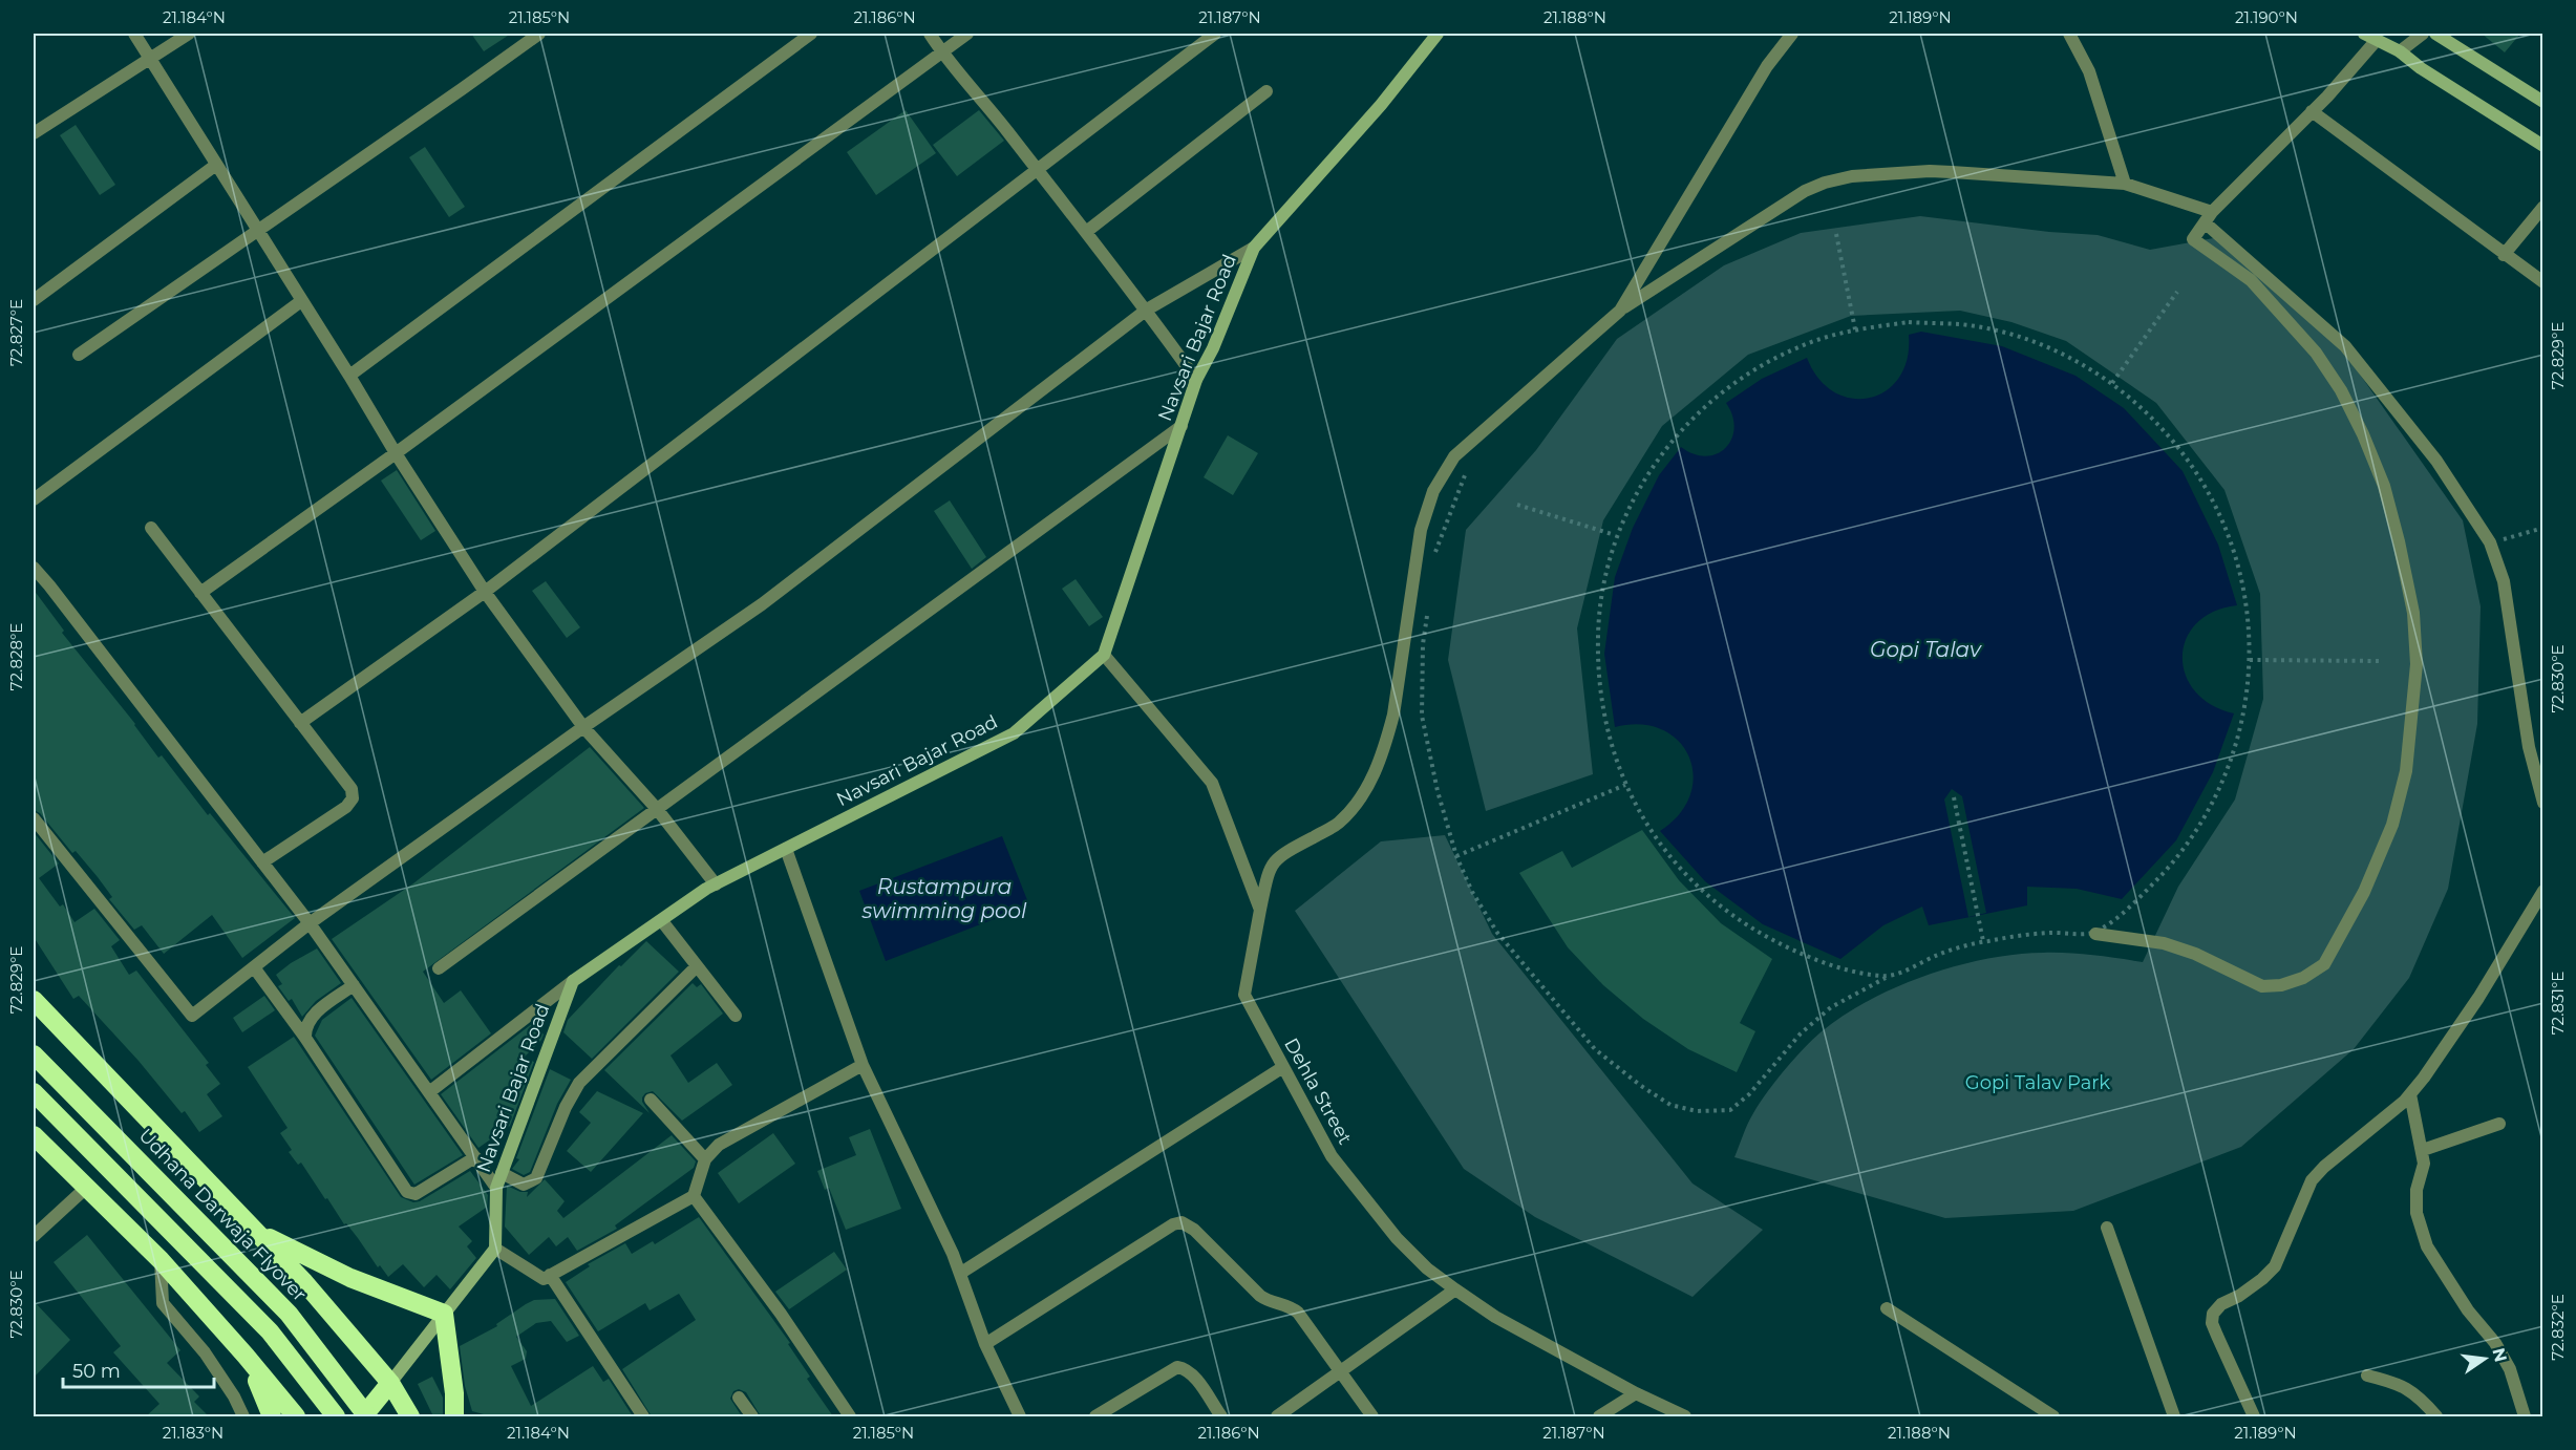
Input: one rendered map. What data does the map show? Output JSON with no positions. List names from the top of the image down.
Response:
{
  "streets": {
    "highway": ["Udhana Darwaja Flyover"],
    "main road": ["Navsari Bajar Road"],
    "street": ["Dehla Street"]
  },
  "water": ["Gopi Talav", "Rustampura swimming pool"],
  "parks": ["Gopi Talav Park"],
  "scale_bar": "50 m",
  "north": "right",
  "coordinates": [
    "21.184°N",
    "21.185°N",
    "21.186°N",
    "21.187°N",
    "21.188°N",
    "21.189°N",
    "21.190°N",
    "72.827°E",
    "72.829°E",
    "72.828°E",
    "72.830°E",
    "72.831°E",
    "72.832°E",
    "21.183°N"
  ]
}
